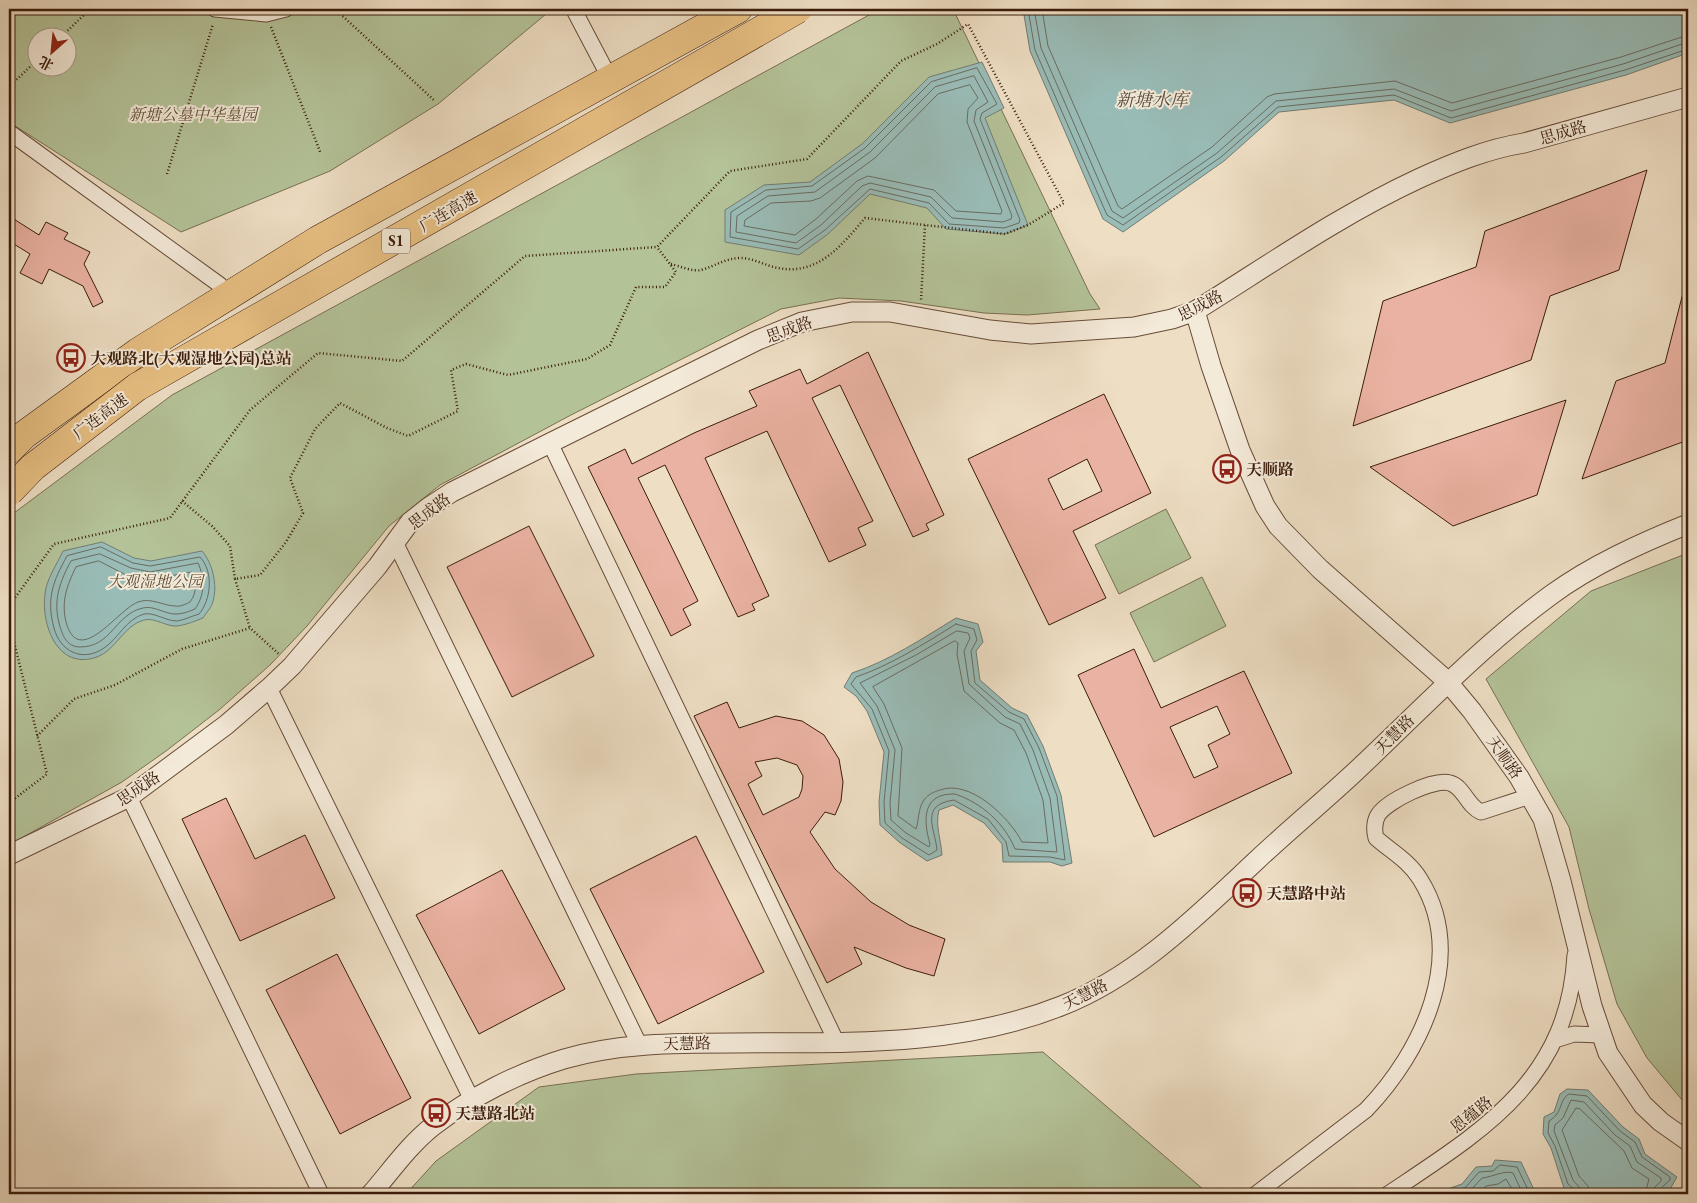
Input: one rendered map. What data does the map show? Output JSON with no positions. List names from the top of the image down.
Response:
{
  "streets": {
    "highway": ["广连高速", "S1"],
    "street": [
      "思成路",
      "天慧路",
      "天顺路",
      "恩蕴路"
    ]
  },
  "crossings": [
    ["思成路", "天顺路"],
    ["天慧路", "天顺路"],
    ["天顺路", "恩蕴路"]
  ],
  "water": ["新塘水库"],
  "parks": ["新塘公墓中华墓园", "大观湿地公园"],
  "places": {
    "bus stop": [
      "大观路北(大观湿地公园)总站",
      "天顺路",
      "天慧路中站",
      "天慧路北站"
    ]
  },
  "north": "bottom left"
}
